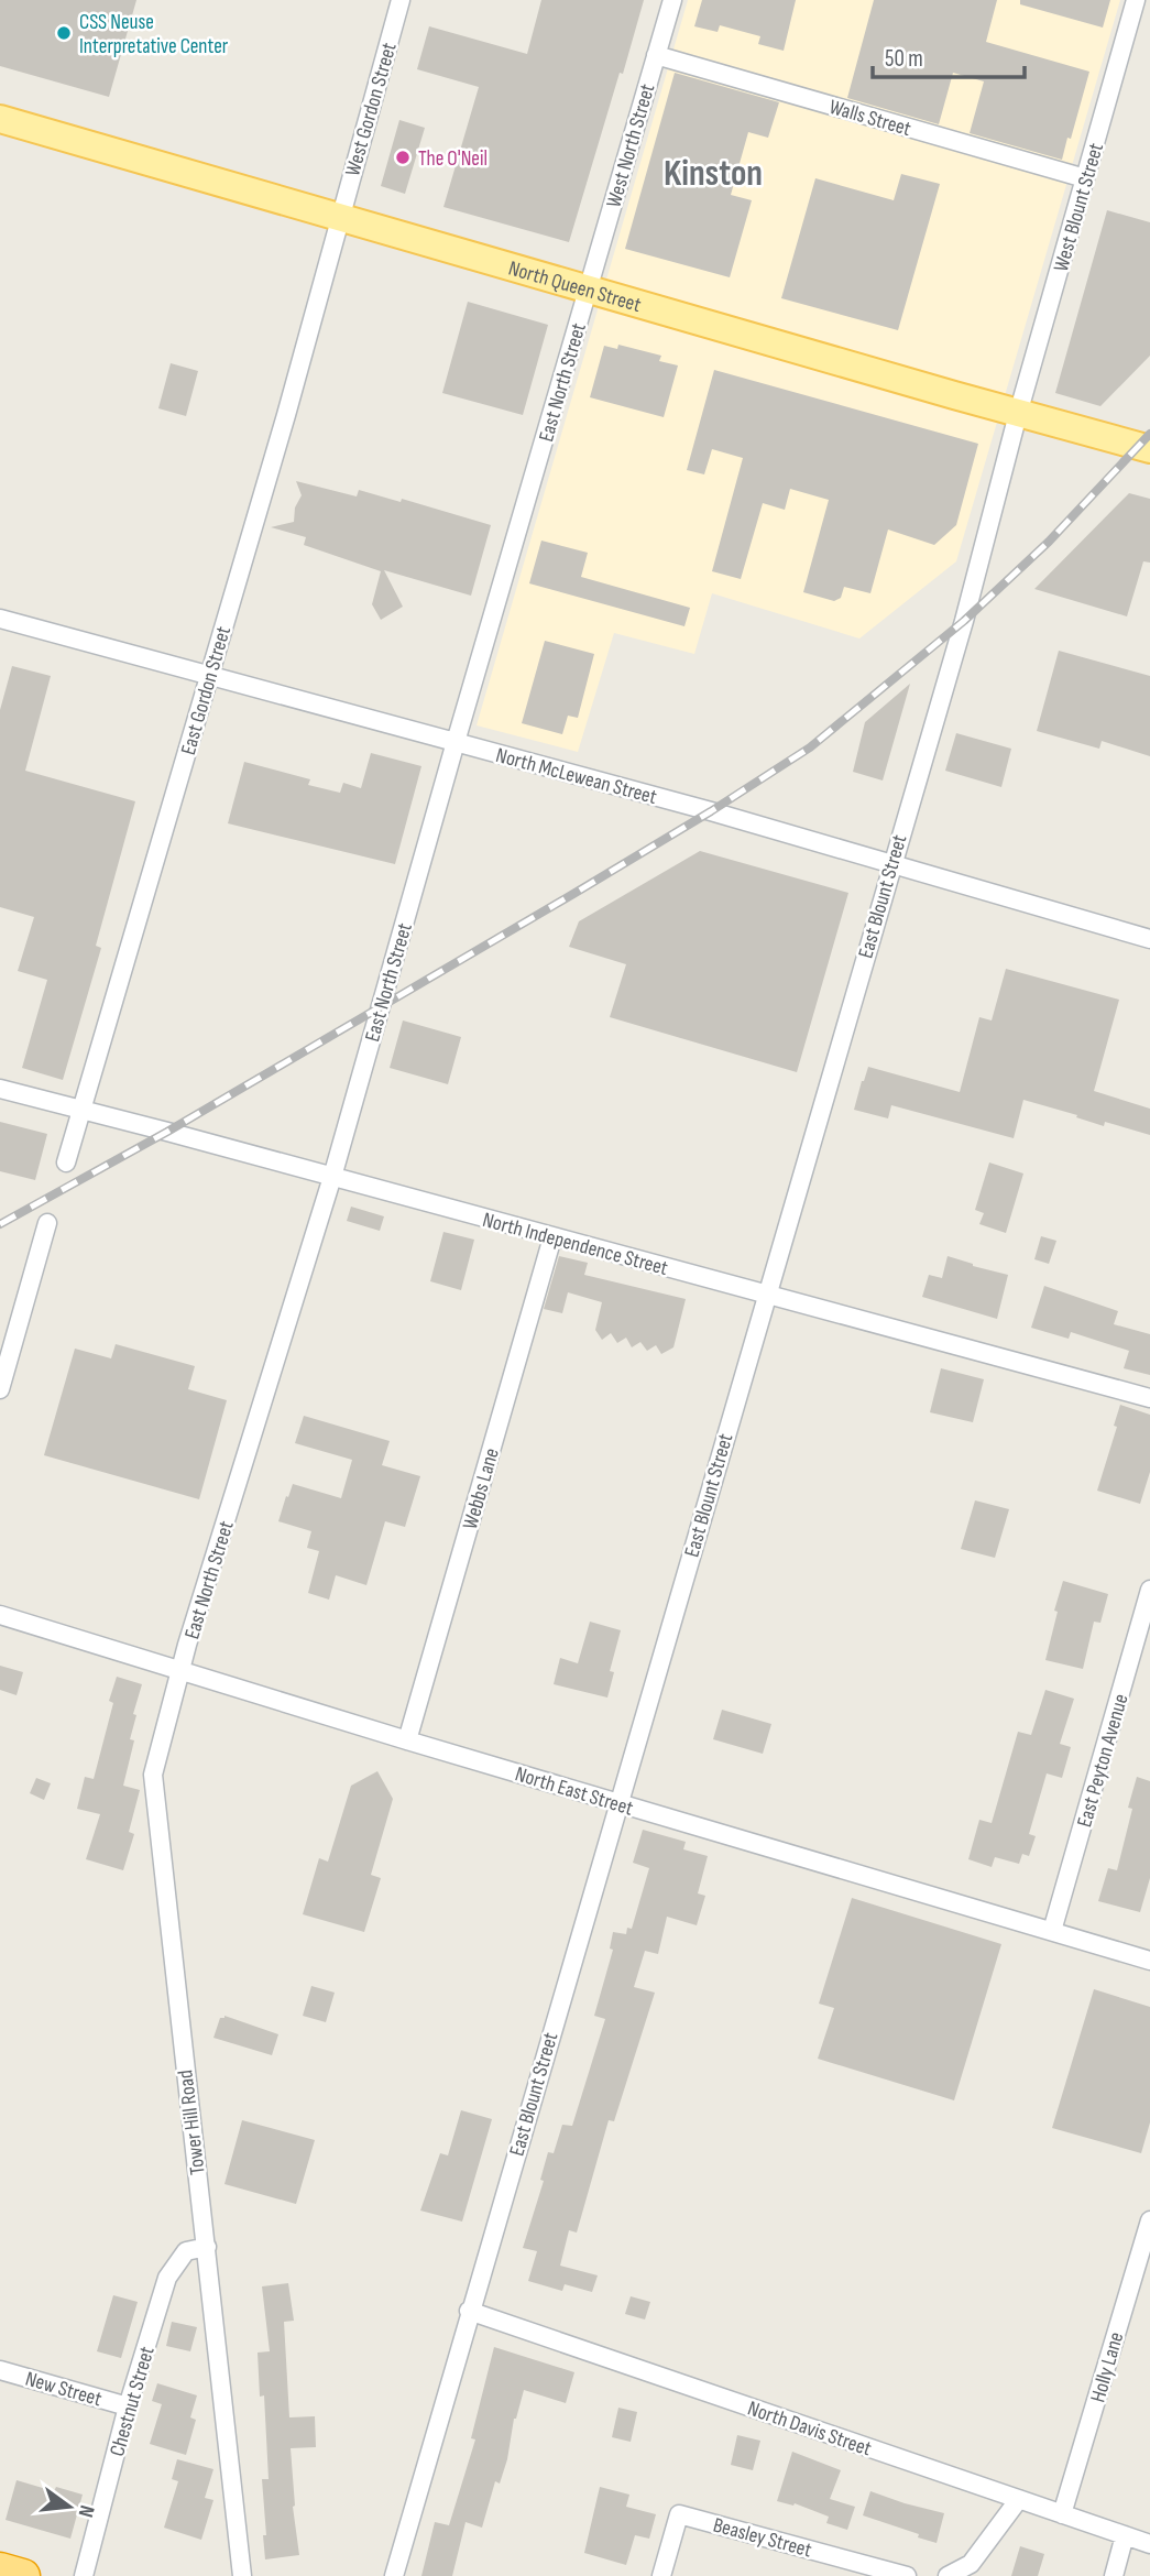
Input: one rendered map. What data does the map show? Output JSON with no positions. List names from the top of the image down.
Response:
{
  "streets": {
    "main road": ["North Queen Street"],
    "street": [
      "West Gordon Street",
      "Walls Street",
      "West North Street",
      "West Blount Street",
      "East North Street",
      "East Gordon Street",
      "North McLewean Street",
      "East Blount Street",
      "North Independence Street",
      "Webbs Lane",
      "East Peyton Avenue",
      "North East Street",
      "Tower Hill Road",
      "Holly Lane",
      "New Street",
      "Chestnut Street",
      "North Davis Street",
      "Beasley Street"
    ]
  },
  "crossings": [
    ["West Gordon Street", "North Queen Street"],
    ["West Gordon Street", "East Gordon Street"],
    ["Walls Street", "West North Street"],
    ["Walls Street", "West Blount Street"],
    ["West North Street", "North Queen Street"],
    ["West North Street", "East North Street"],
    ["West Blount Street", "North Queen Street"],
    ["West Blount Street", "East Blount Street"],
    ["North Queen Street", "East North Street"],
    ["North Queen Street", "East Gordon Street"],
    ["North Queen Street", "East Blount Street"],
    ["East North Street", "North McLewean Street"],
    ["East North Street", "North Independence Street"],
    ["East North Street", "North East Street"],
    ["East North Street", "Tower Hill Road"],
    ["East Gordon Street", "North McLewean Street"],
    ["East Gordon Street", "North Independence Street"],
    ["North McLewean Street", "East Blount Street"],
    ["East Blount Street", "North Independence Street"],
    ["East Blount Street", "North East Street"],
    ["East Blount Street", "North Davis Street"],
    ["North Independence Street", "Webbs Lane"],
    ["Webbs Lane", "North East Street"],
    ["East Peyton Avenue", "North East Street"],
    ["North East Street", "Tower Hill Road"],
    ["Tower Hill Road", "Chestnut Street"],
    ["Holly Lane", "North Davis Street"],
    ["New Street", "Chestnut Street"]
  ],
  "districts": ["Kinston"],
  "places": ["CSS Neuse Interpretative Center", "The O'Neil"],
  "scale_bar": "50 m",
  "north": "right"
}
